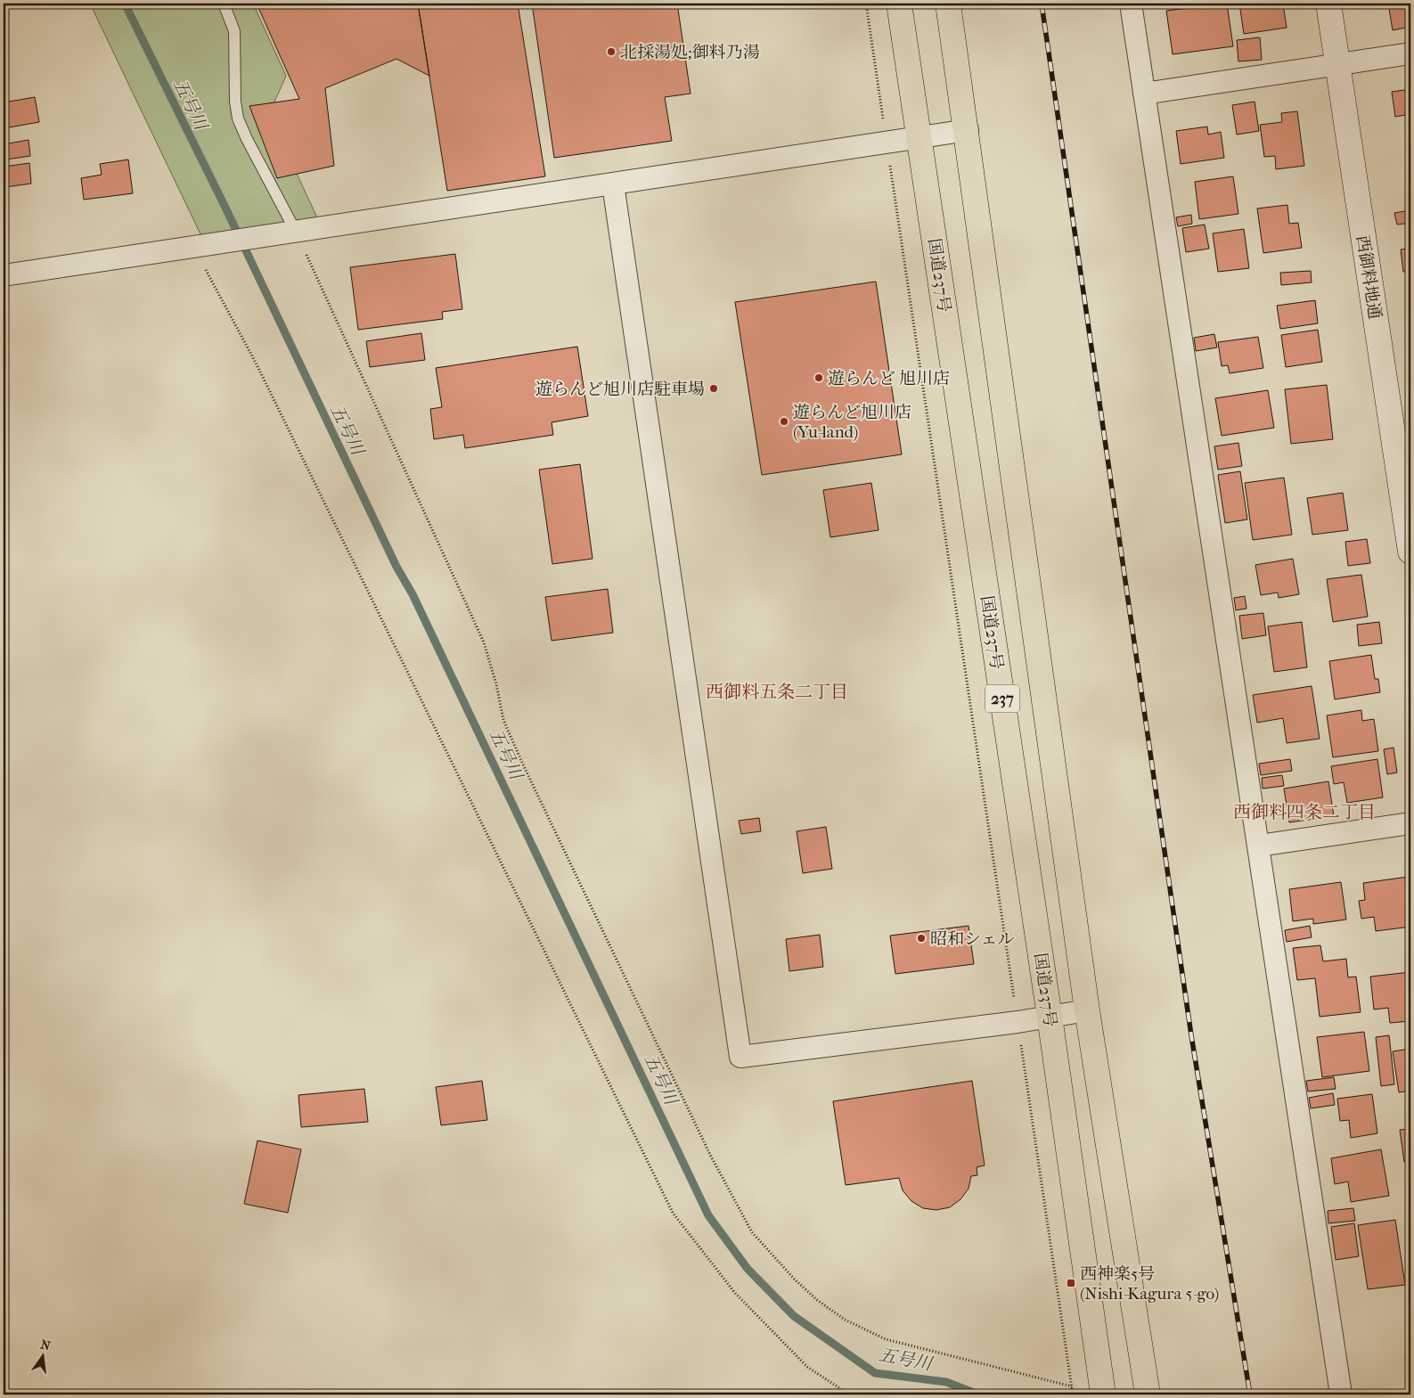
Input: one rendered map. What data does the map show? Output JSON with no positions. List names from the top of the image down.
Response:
{
  "streets": {
    "highway": ["国道237号", "237"],
    "street": ["西御料地通"]
  },
  "districts": ["西御料五条二丁目", "西御料四条二丁目"],
  "water": ["五号川"],
  "places": {
    "other": [
      "北採湯処;御料乃湯",
      "遊らんど 旭川店",
      "遊らんど旭川店駐車場",
      "遊らんど旭川店 (Yu-land)",
      "昭和シェル"
    ],
    "transit": ["西神楽5号 (Nishi-Kagura 5-go)"]
  },
  "north": "top"
}
